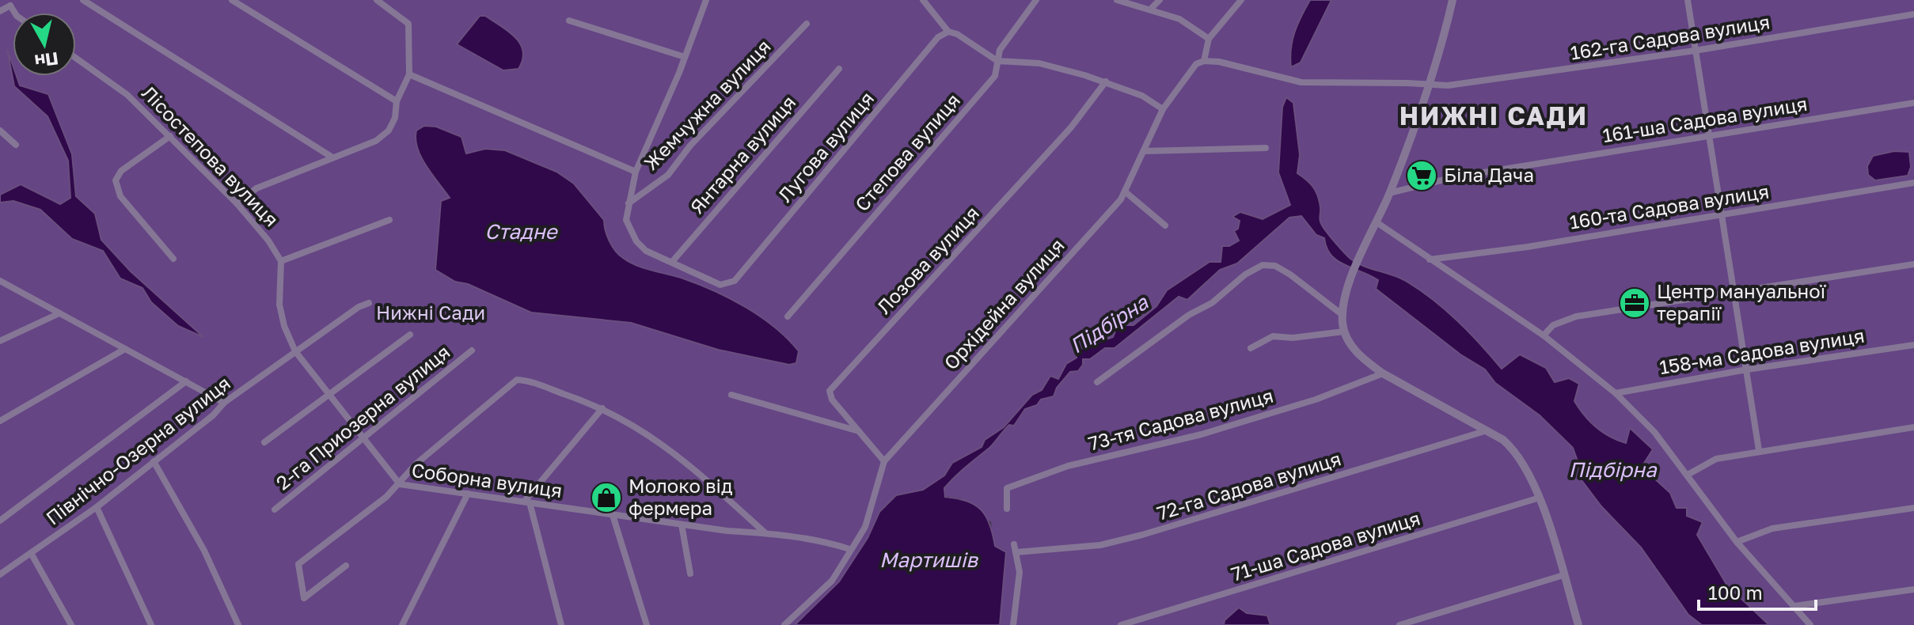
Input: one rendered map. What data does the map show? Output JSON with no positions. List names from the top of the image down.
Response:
{
  "streets": {
    "street": [
      "162-га Садова вулиця",
      "Жемчужна вулиця",
      "161-ша Садова вулиця",
      "Лугова вулиця",
      "Степова вулиця",
      "Янтарна вулиця",
      "Лісостепова вулиця",
      "160-та Садова вулиця",
      "Лозова вулиця",
      "Орхідейна вулиця",
      "158-ма Садова вулиця",
      "2-га Приозерна вулиця",
      "73-тя Садова вулиця",
      "Північно-Озерна вулиця",
      "Соборна вулиця",
      "72-га Садова вулиця",
      "71-ша Садова вулиця"
    ]
  },
  "crossings": [
    ["162-га Садова вулиця", "Орхідейна вулиця"],
    ["Лугова вулиця", "Янтарна вулиця"],
    ["Лозова вулиця", "Орхідейна вулиця"],
    ["Орхідейна вулиця", "Соборна вулиця"],
    ["2-га Приозерна вулиця", "Соборна вулиця"],
    ["Північно-Озерна вулиця", "Соборна вулиця"]
  ],
  "districts": ["НИЖНІ САДИ"],
  "water": ["Стадне", "Підбірна", "Мартишів"],
  "parks": ["Нижні Сади"],
  "places": {
    "supermarket": ["Біла Дача"],
    "office": ["Центр мануальної терапії"],
    "shop": ["Молоко від фермера"]
  },
  "scale_bar": "100 m",
  "north": "bottom"
}
